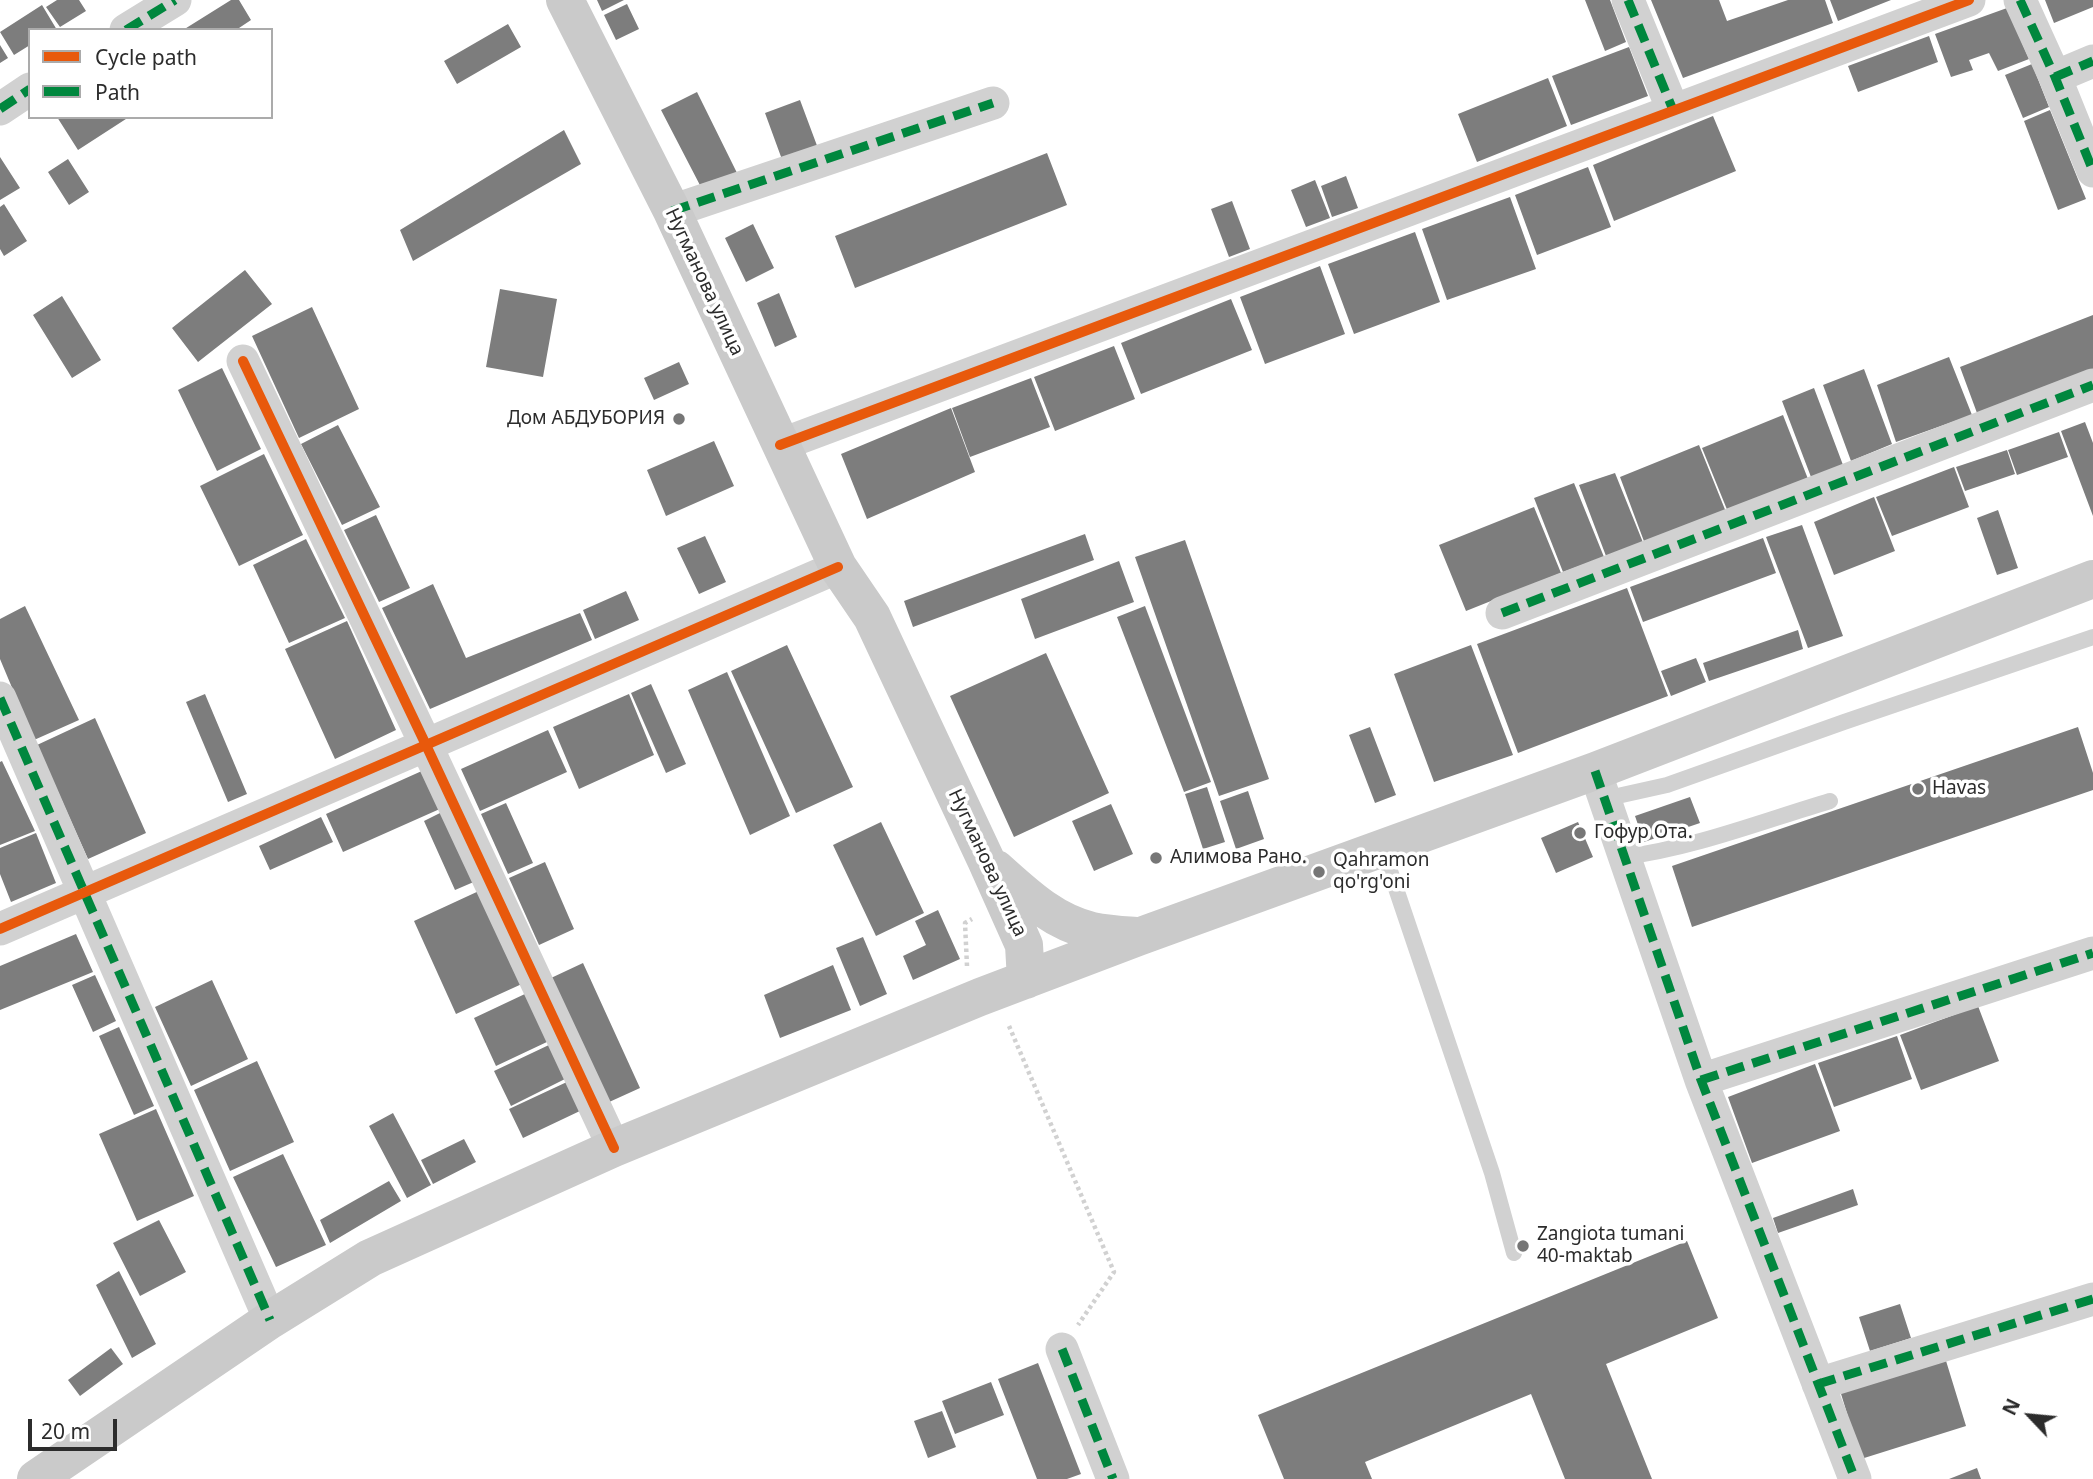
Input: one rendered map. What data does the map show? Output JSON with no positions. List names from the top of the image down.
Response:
{
  "streets": {
    "main road": ["Нугманова улица"]
  },
  "places": [
    "Дом АБДУБОРИЯ",
    "Havas",
    "Гофур Ота.",
    "Алимова Рано.",
    "Qahramon qo'rg'oni",
    "Zangiota tumani 40-maktab"
  ],
  "legend": ["Cycle path", "Path"],
  "scale_bar": "20 m",
  "north": "top left"
}
